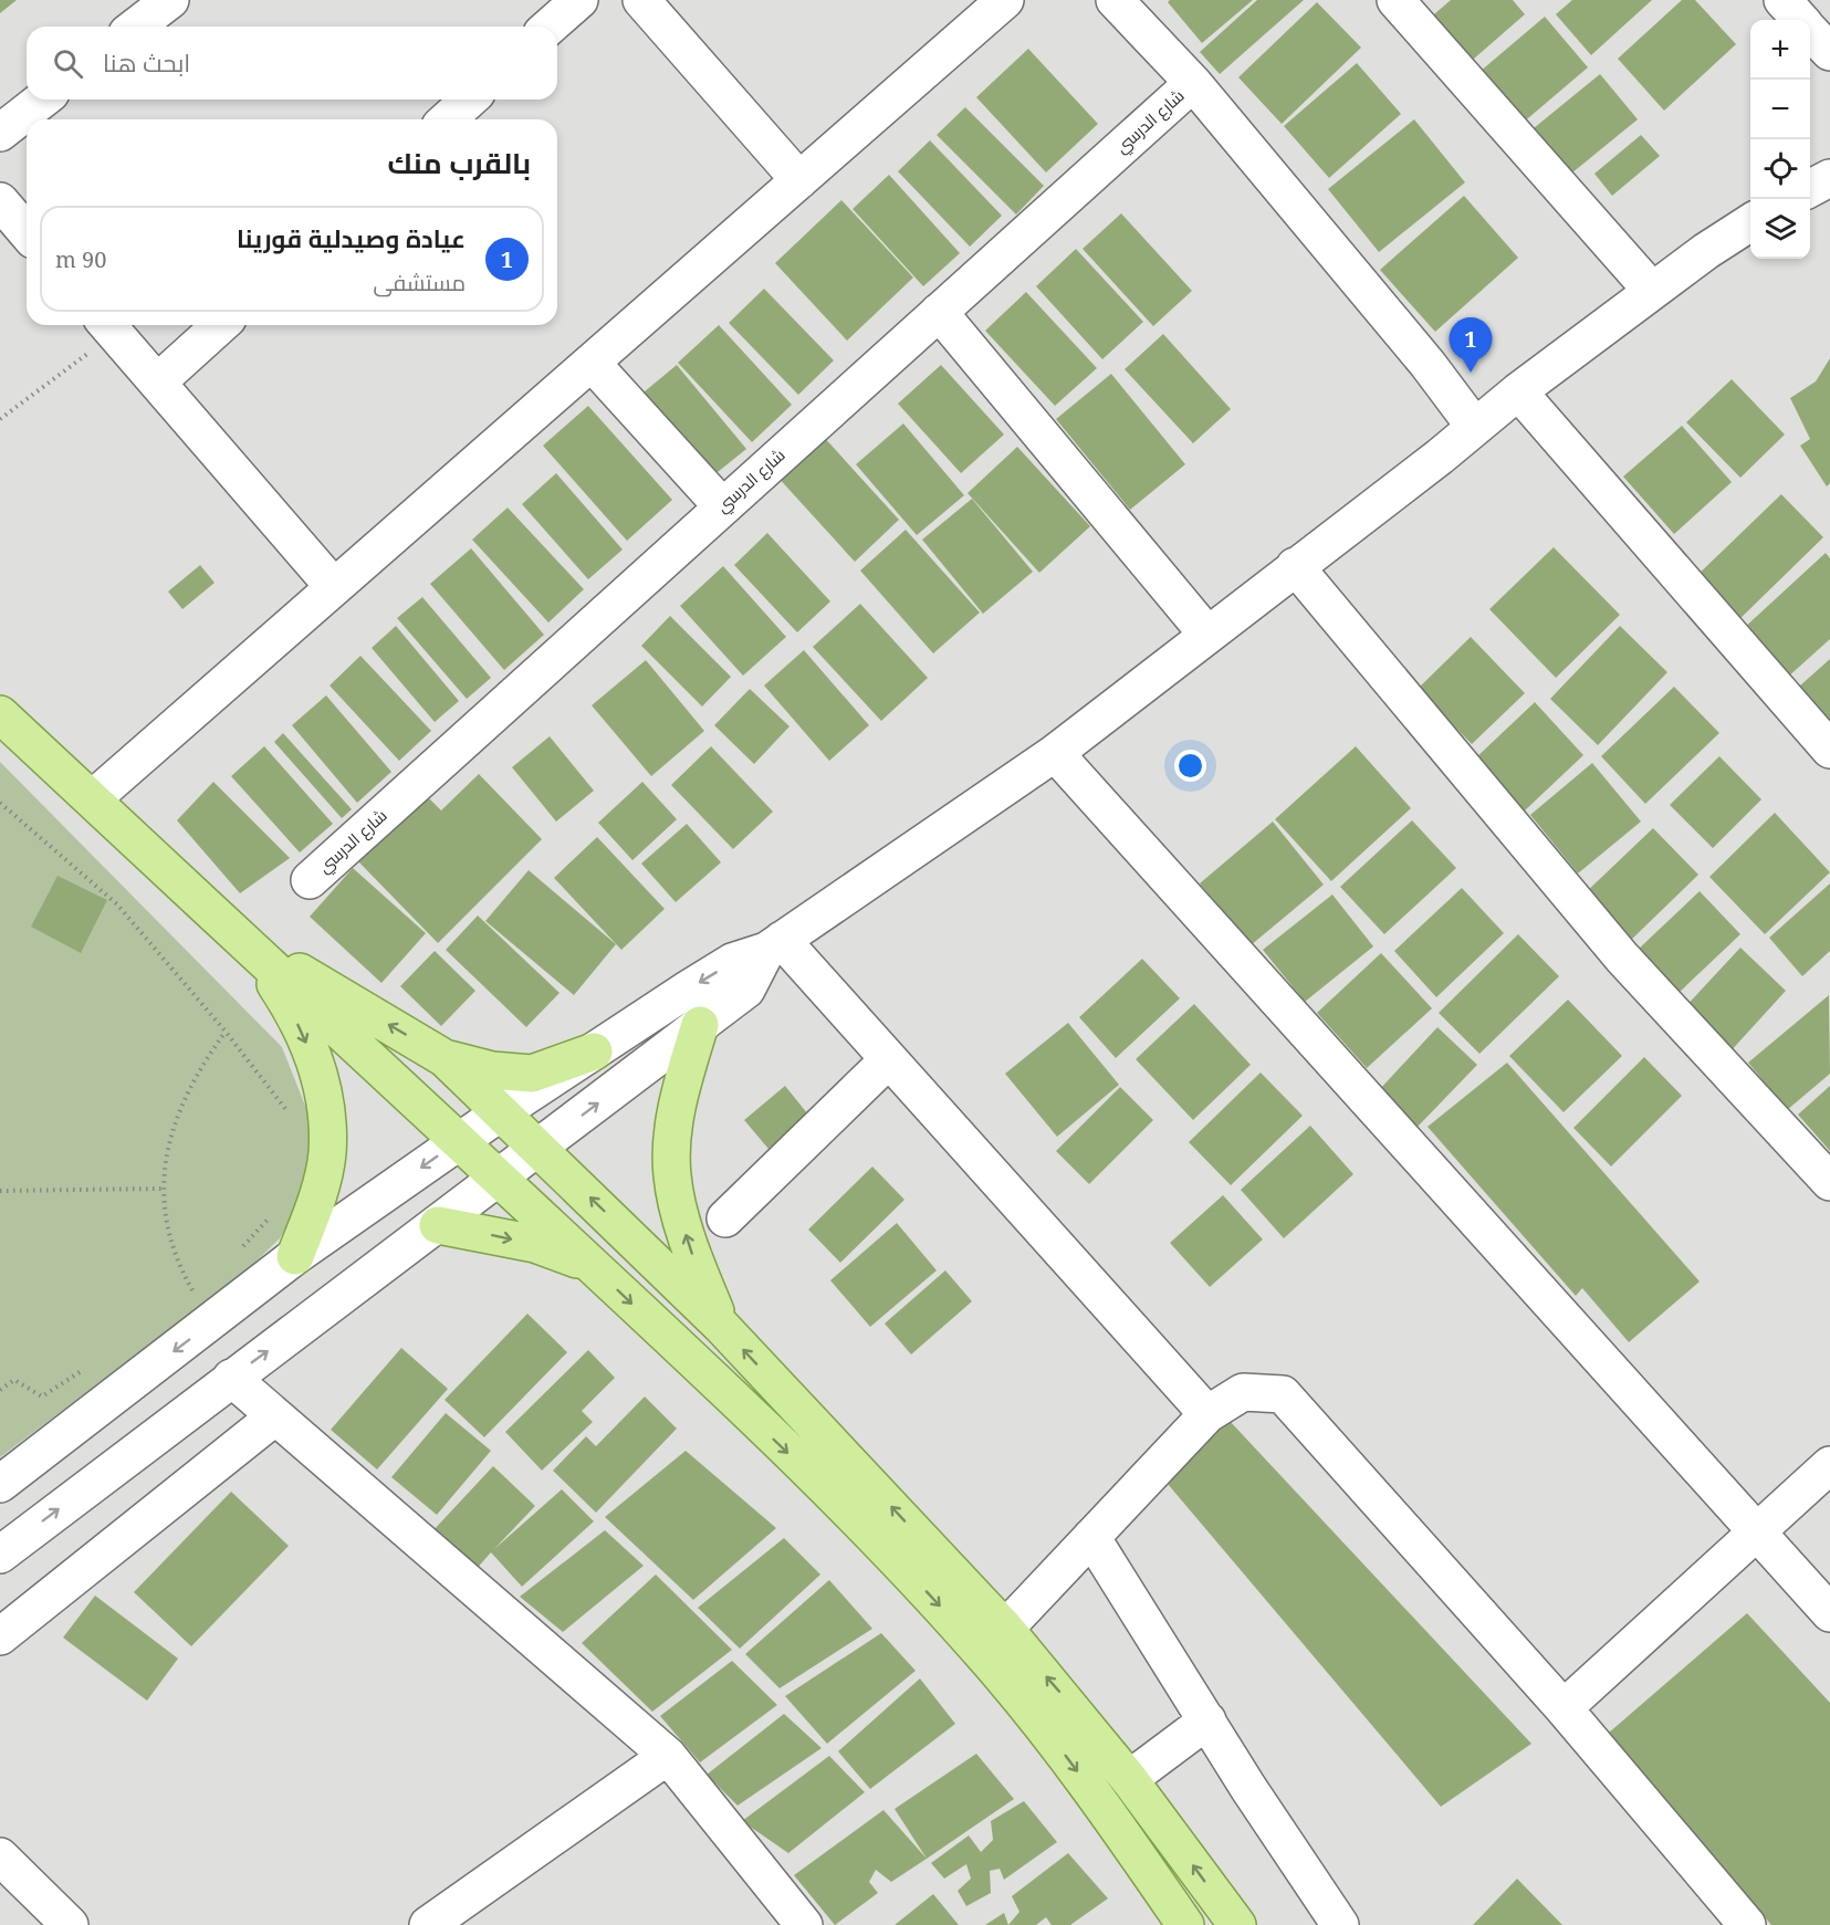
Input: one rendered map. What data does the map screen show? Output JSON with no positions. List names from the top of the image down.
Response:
{
  "streets": {
    "street": ["شارع الدرسي"]
  },
  "page": {
    "map_buttons": ["+", "−"],
    "search": "ابحث هنا",
    "heading": "بالقرب منك",
    "list": [
      {
        "mark": "1",
        "name": "عيادة وصيدلية قورينا",
        "note": "مستشفى",
        "value": "90 m"
      }
    ],
    "pins": "1"
  }
}
